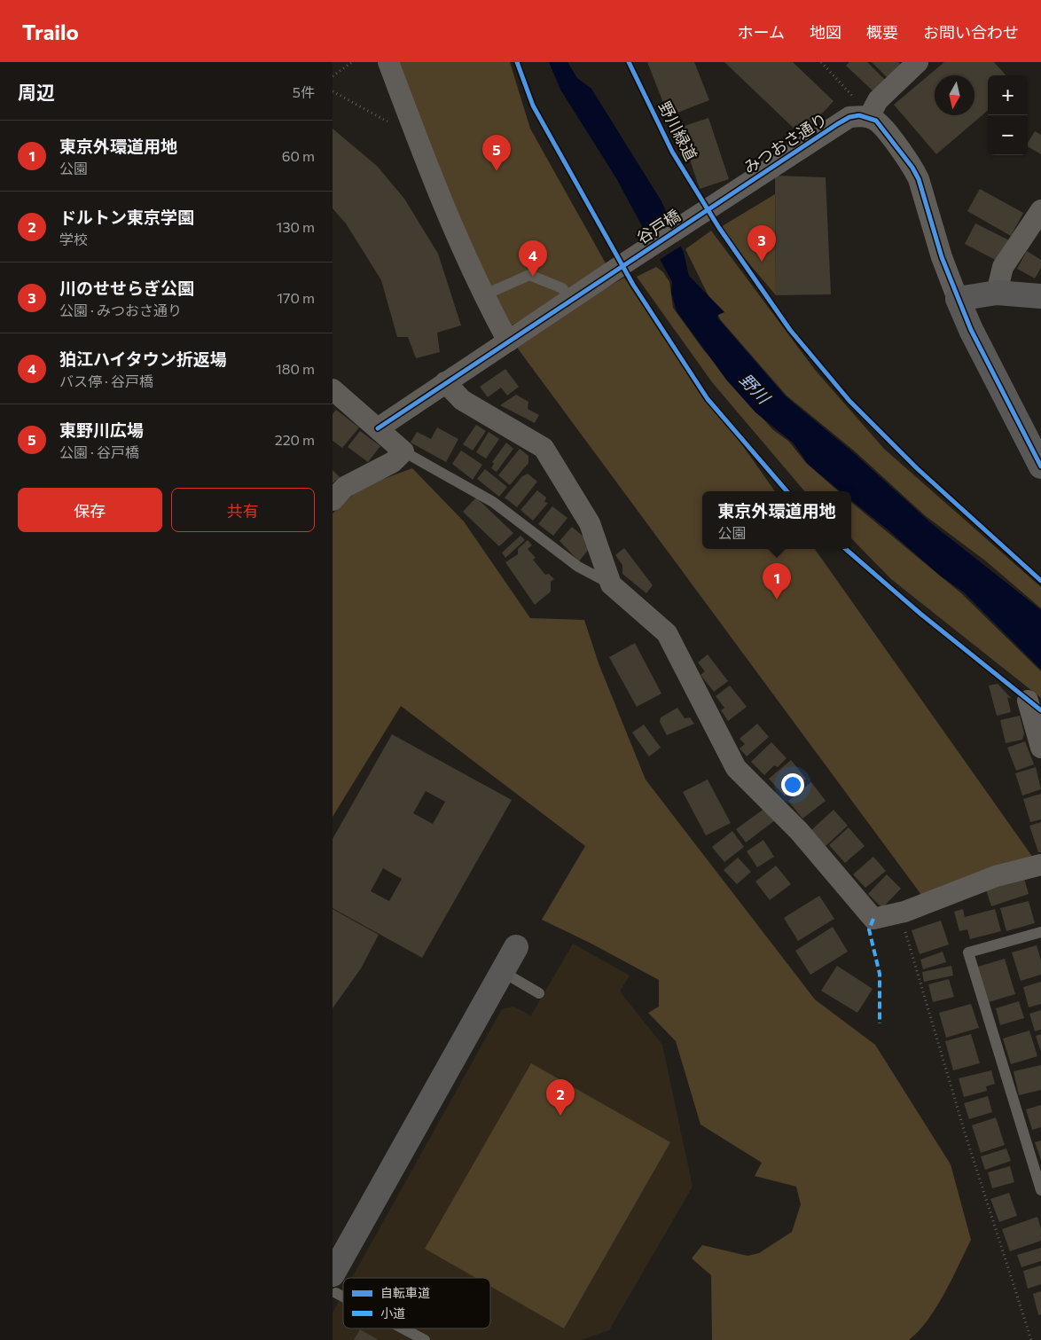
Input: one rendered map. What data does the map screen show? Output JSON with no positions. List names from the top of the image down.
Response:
{
  "streets": {
    "street": ["みつおさ通り", "谷戸橋"],
    "cycle path": ["野川緑道"]
  },
  "crossings": [
    ["みつおさ通り", "谷戸橋"]
  ],
  "water": ["野川"],
  "legend": ["自転車道", "小道"],
  "north": "bottom",
  "page": {
    "header": "Trailo",
    "nav": [
      "ホーム",
      "地図",
      "概要",
      "お問い合わせ"
    ],
    "heading": ["周辺", "5件"],
    "map_buttons": ["+", "−"],
    "list": [
      {
        "mark": "1",
        "name": "東京外環道用地",
        "note": "公園",
        "value": "60 m"
      },
      {
        "mark": "2",
        "name": "ドルトン東京学園",
        "note": "学校",
        "value": "130 m"
      },
      {
        "mark": "3",
        "name": "川のせせらぎ公園",
        "note": "公園 · みつおさ通り",
        "value": "170 m"
      },
      {
        "mark": "4",
        "name": "狛江ハイタウン折返場",
        "note": "バス停 · 谷戸橋",
        "value": "180 m"
      },
      {
        "mark": "5",
        "name": "東野川広場",
        "note": "公園 · 谷戸橋",
        "value": "220 m"
      }
    ],
    "pins": [
      "5",
      "3",
      "4",
      "1",
      "2"
    ],
    "buttons": ["保存", "共有"],
    "popup": ["東京外環道用地", "公園"]
  }
}
